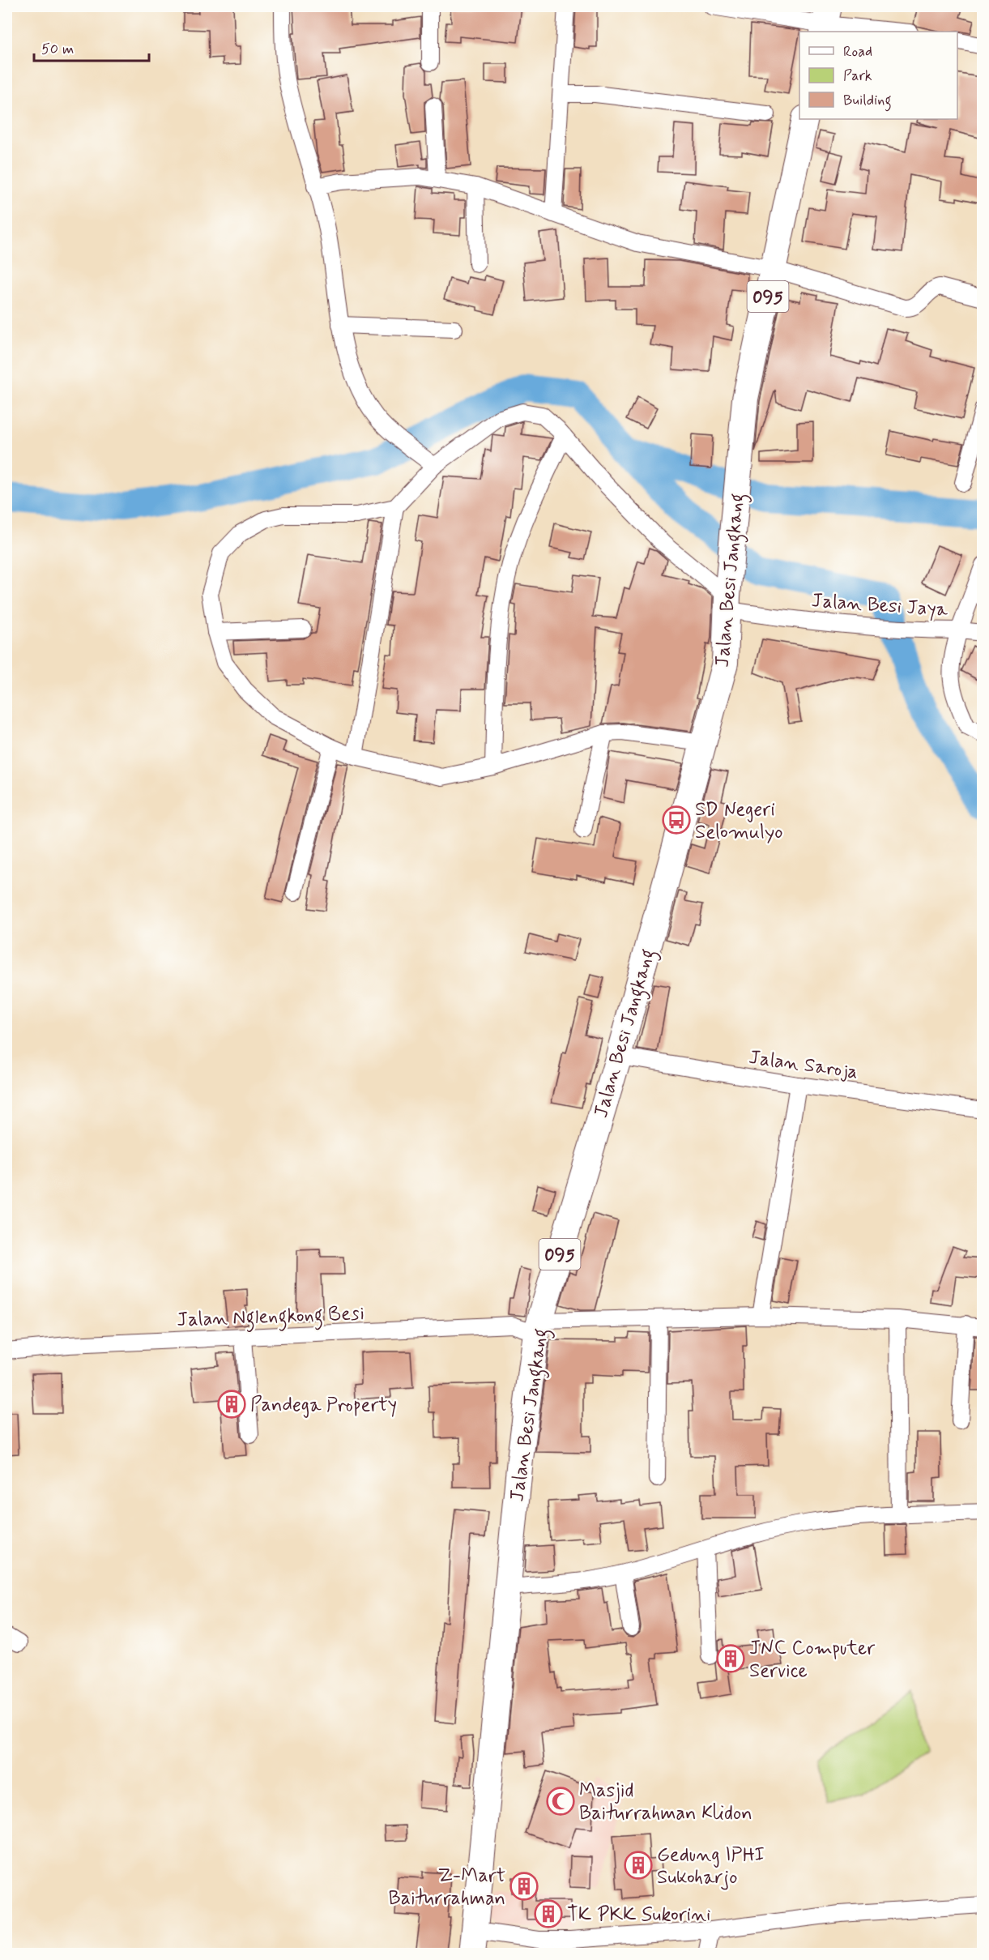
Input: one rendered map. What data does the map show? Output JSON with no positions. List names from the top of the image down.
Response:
{
  "streets": {
    "main road": ["095", "Jalan Besi Jangkang"],
    "street": ["Jalan Besi Jaya", "Jalan Saroja", "Jalan Nglengkong Besi"]
  },
  "crossings": [
    ["Jalan Besi Jangkang", "Jalan Besi Jaya"],
    ["Jalan Besi Jangkang", "Jalan Saroja"],
    ["Jalan Besi Jangkang", "Jalan Nglengkong Besi"]
  ],
  "places": {
    "bus stop": ["SD Negeri Selomulyo"],
    "building": [
      "Pandega Property",
      "JNC Computer Service",
      "Gedung IPHI Sukoharjo",
      "Z-Mart Baiturrahman",
      "TK PKK Sukorini"
    ],
    "mosque": ["Masjid Baiturrahman Klidon"]
  },
  "legend": ["Road", "Park", "Building"],
  "scale_bar": "50 m"
}
